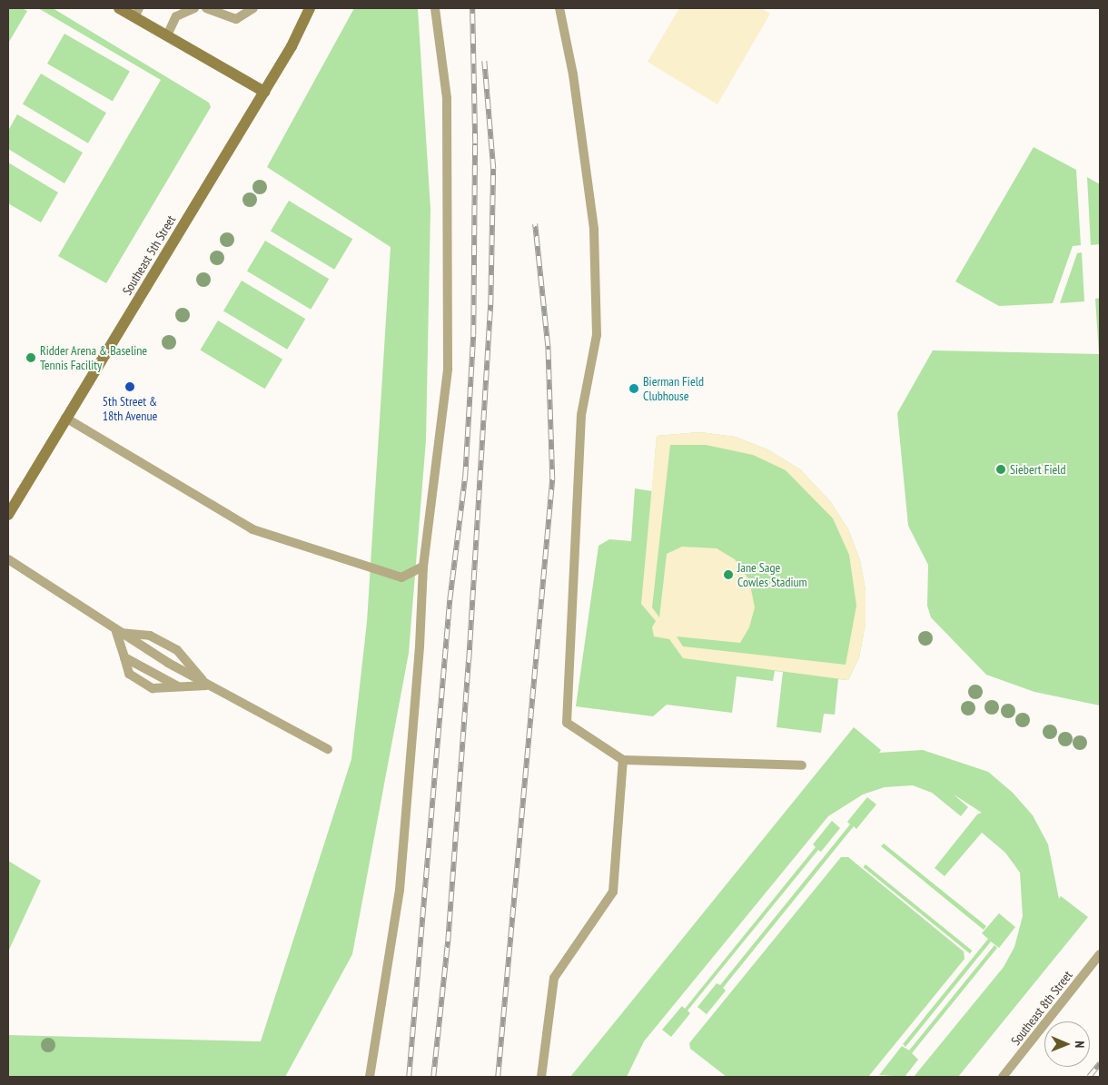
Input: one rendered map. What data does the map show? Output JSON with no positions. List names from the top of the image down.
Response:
{
  "streets": {
    "street": ["Southeast 5th Street"],
    "lane": ["Southeast 8th Street"]
  },
  "places": [
    "Ridder Arena & Baseline Tennis Facility",
    "5th Street & 18th Avenue",
    "Bierman Field Clubhouse",
    "Siebert Field",
    "Jane Sage Cowles Stadium"
  ],
  "north": "right"
}
